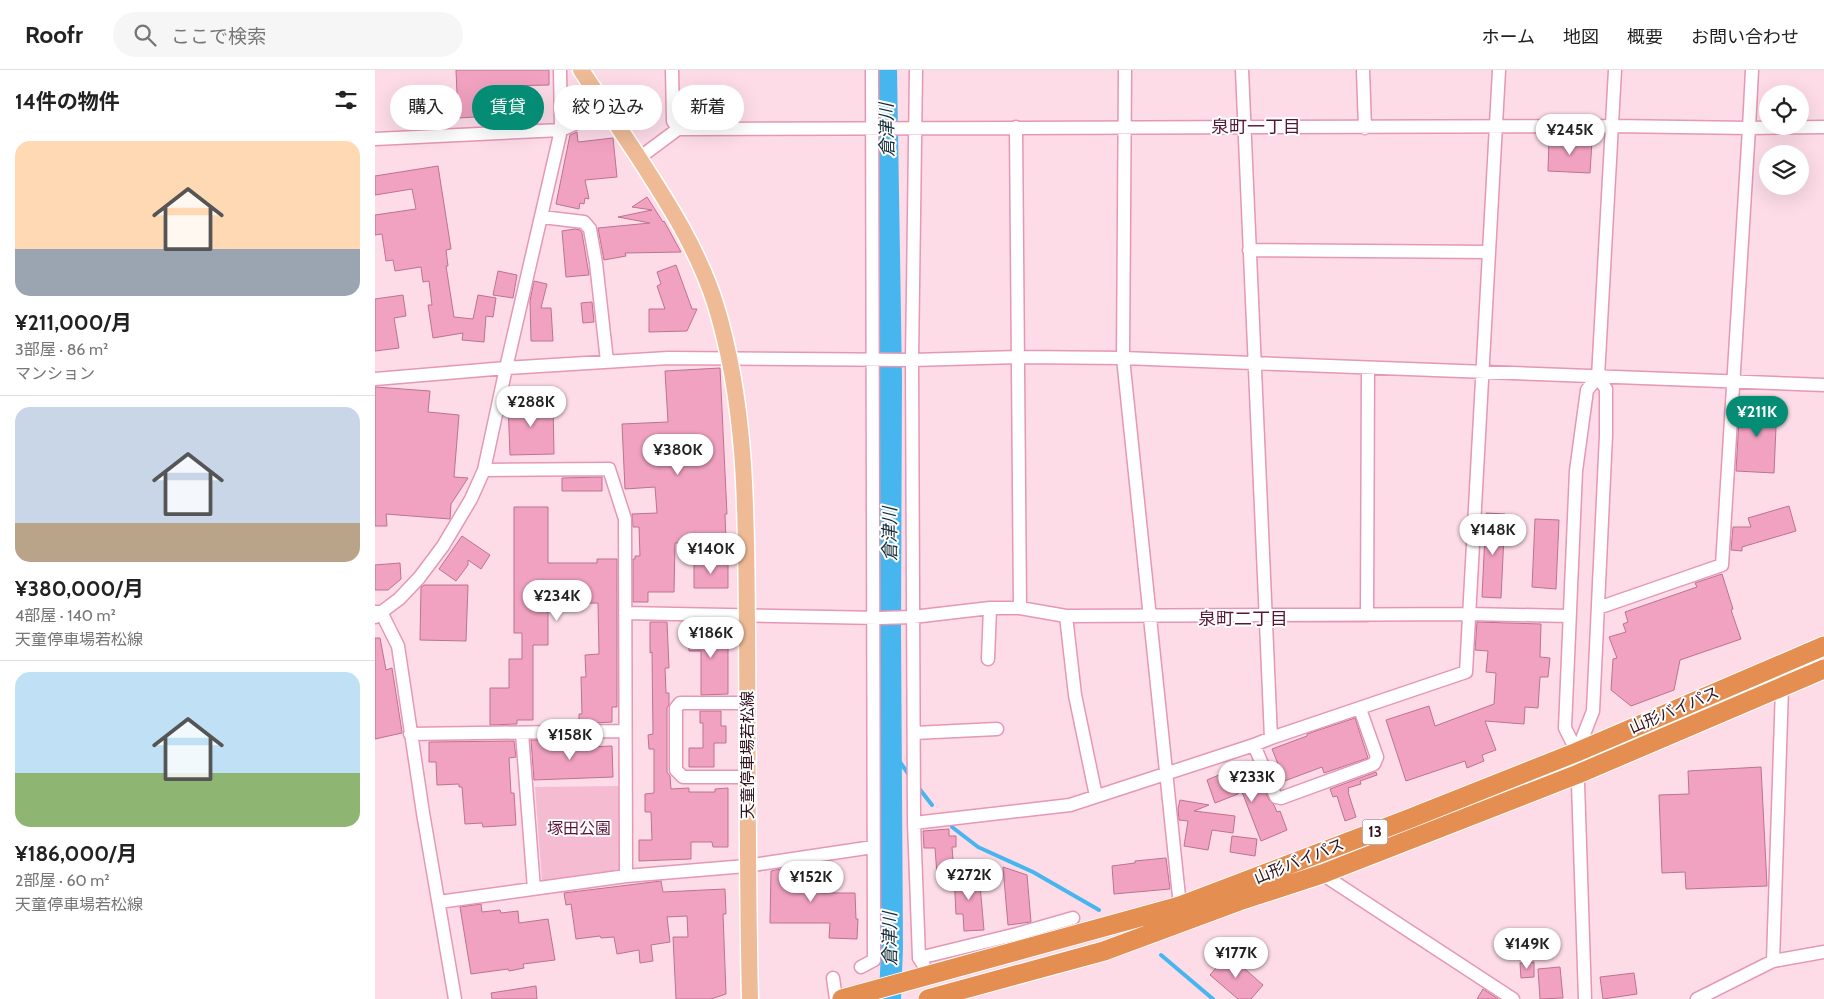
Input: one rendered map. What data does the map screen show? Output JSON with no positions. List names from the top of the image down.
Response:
{
  "streets": {
    "highway": ["山形バイパス", "13"],
    "main road": ["天童停車場若松線"]
  },
  "districts": ["泉町一丁目", "泉町二丁目"],
  "water": ["倉津川"],
  "parks": ["塚田公園"],
  "page": {
    "header": "Roofr",
    "search": "ここで検索",
    "nav": [
      "ホーム",
      "地図",
      "概要",
      "お問い合わせ"
    ],
    "heading": "14件の物件",
    "chip": [
      "購入",
      "賃貸",
      "絞り込み",
      "新着"
    ],
    "price": [
      "¥245K",
      "¥288K",
      "¥211K",
      "¥380K",
      "¥148K",
      "¥140K",
      "¥234K",
      "¥186K",
      "¥158K",
      "¥233K",
      "¥272K",
      "¥152K",
      "¥149K",
      "¥177K"
    ],
    "list": [
      {
        "name": "¥211,000/月",
        "note": "3部屋 · 86 m² · マンション"
      },
      {
        "name": "¥380,000/月",
        "note": "4部屋 · 140 m² · 天童停車場若松線"
      },
      {
        "name": "¥186,000/月",
        "note": "2部屋 · 60 m² · 天童停車場若松線"
      }
    ]
  }
}
